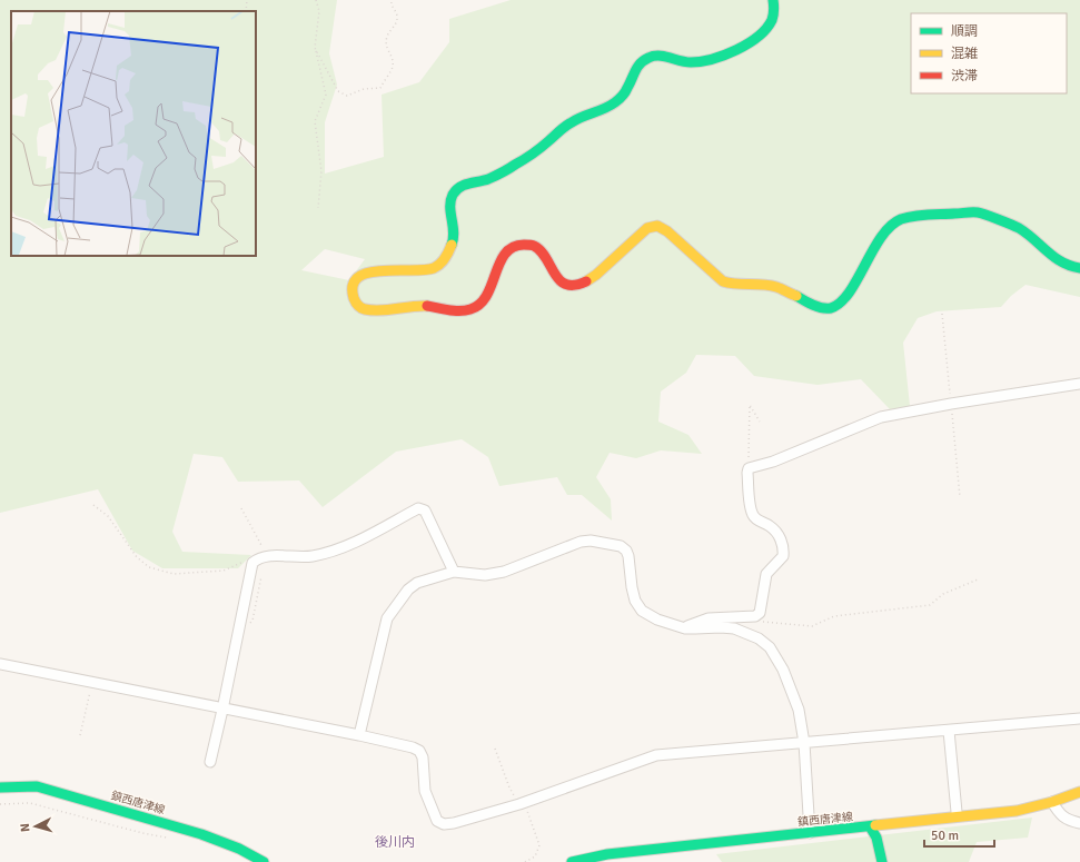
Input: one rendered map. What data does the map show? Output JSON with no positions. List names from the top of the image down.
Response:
{
  "streets": {
    "street": ["鎮西唐津線"]
  },
  "districts": ["後川内"],
  "legend": ["順調", "混雑", "渋滞"],
  "scale_bar": "50 m",
  "north": "left"
}
